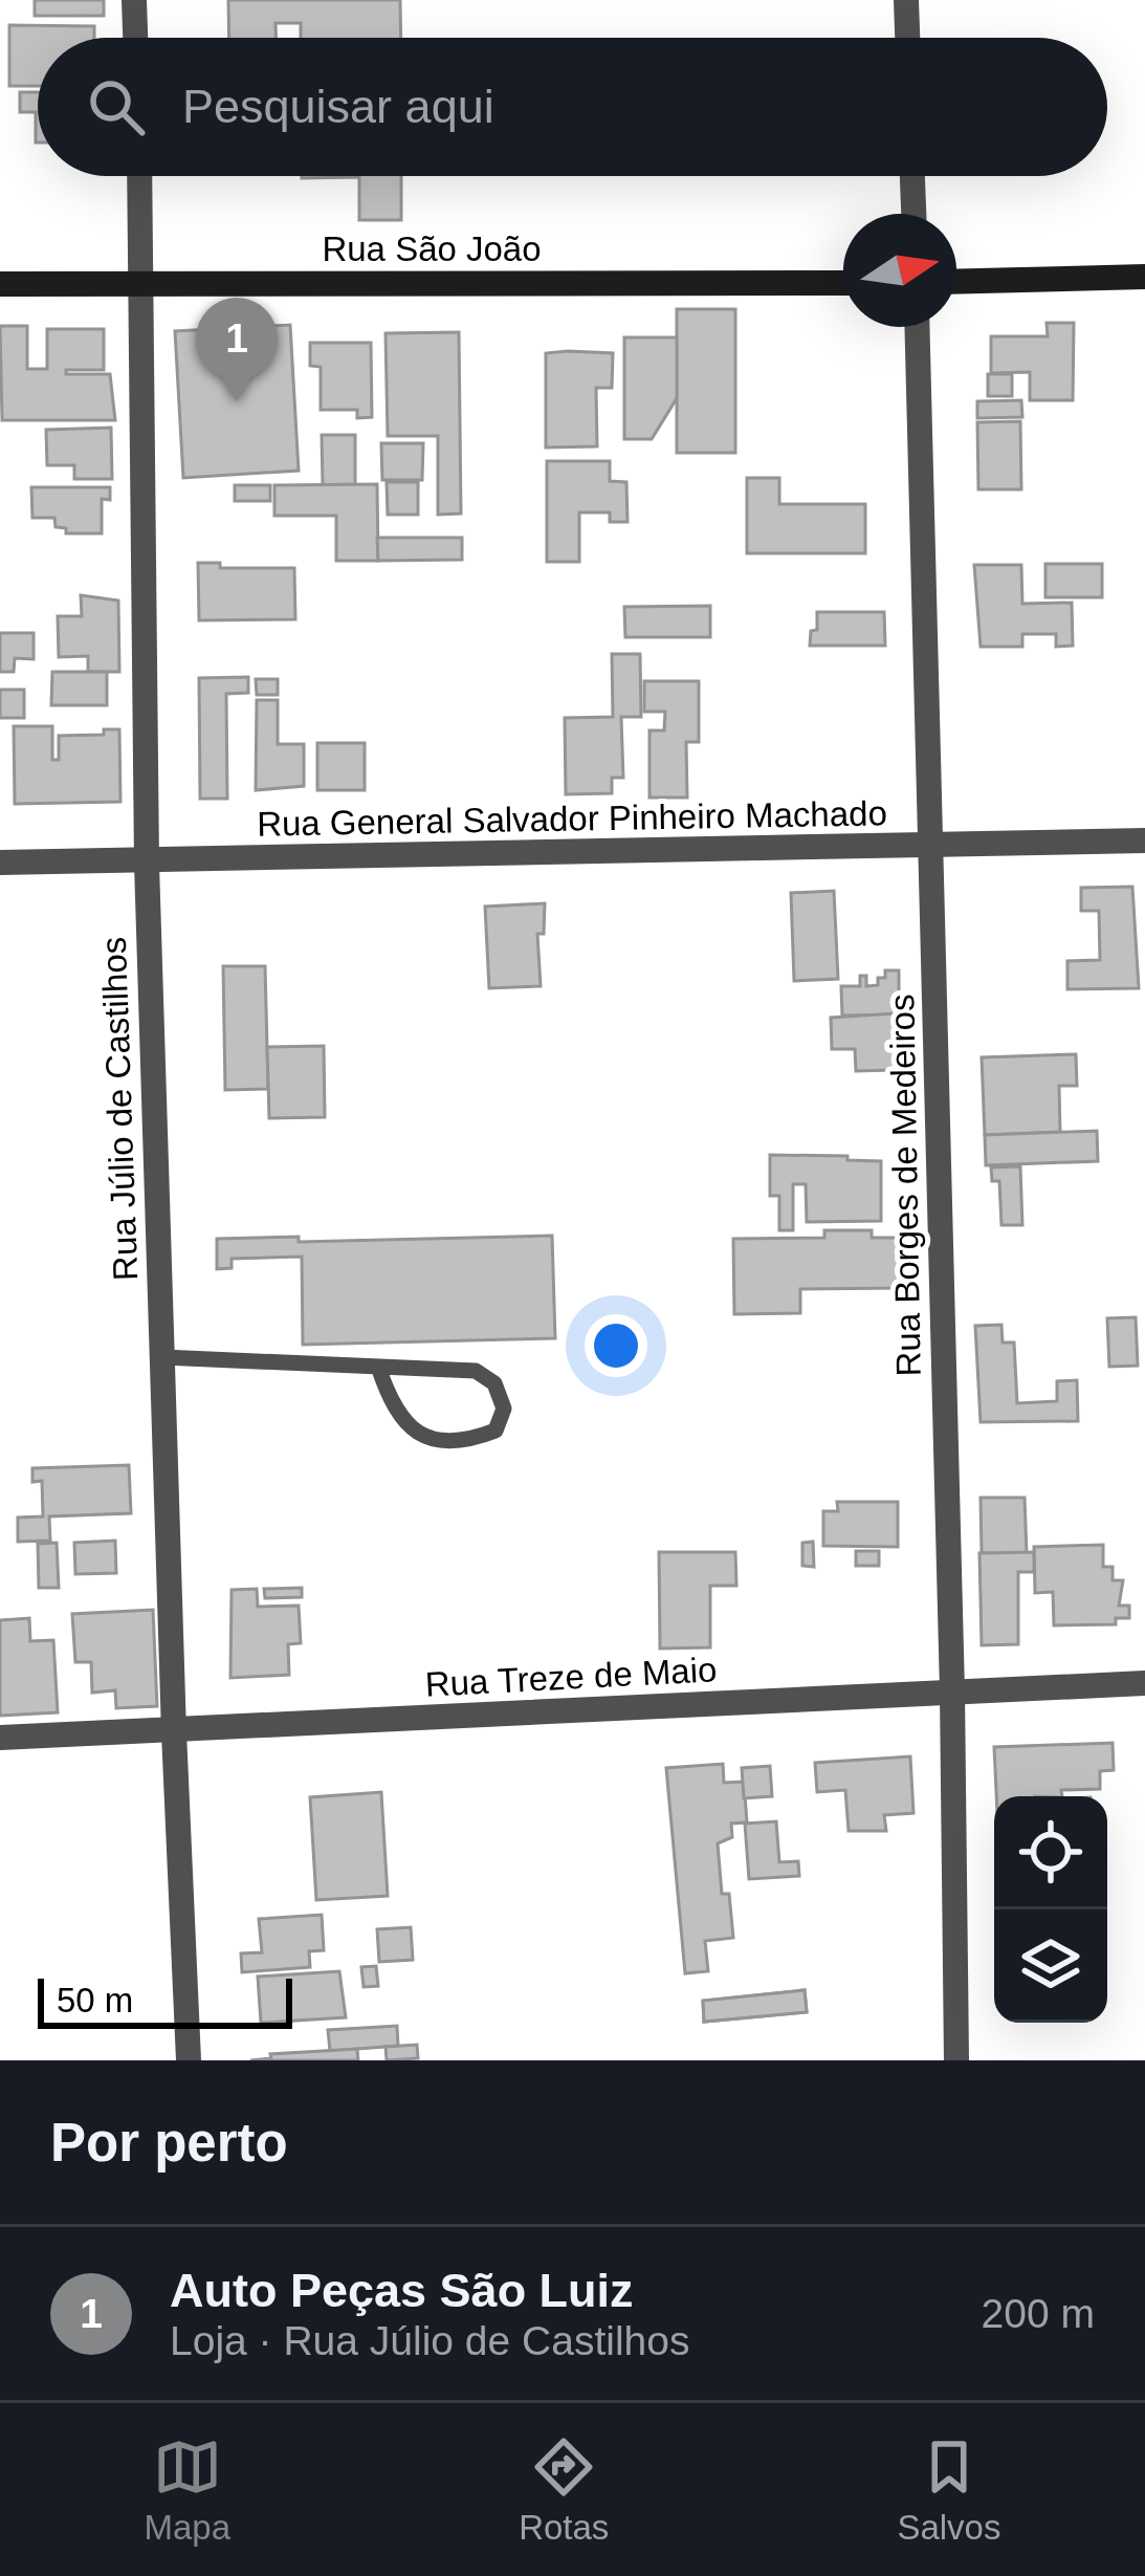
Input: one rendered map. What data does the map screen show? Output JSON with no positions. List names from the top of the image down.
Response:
{
  "streets": {
    "main road": ["Rua São João"],
    "street": [
      "Rua General Salvador Pinheiro Machado",
      "Rua Júlio de Castilhos",
      "Rua Borges de Medeiros",
      "Rua Treze de Maio"
    ]
  },
  "crossings": [
    ["Rua São João", "Rua Júlio de Castilhos"],
    ["Rua General Salvador Pinheiro Machado", "Rua Júlio de Castilhos"],
    ["Rua General Salvador Pinheiro Machado", "Rua Borges de Medeiros"],
    ["Rua Júlio de Castilhos", "Rua Treze de Maio"],
    ["Rua Borges de Medeiros", "Rua Treze de Maio"]
  ],
  "scale_bar": "50 m",
  "north": "right",
  "page": {
    "search": "Pesquisar aqui",
    "pins": "1",
    "scale": "50 m",
    "heading": "Por perto",
    "list": [
      {
        "mark": "1",
        "name": "Auto Peças São Luiz",
        "note": "Loja · Rua Júlio de Castilhos",
        "value": "200 m"
      }
    ],
    "nav": ["Mapa", "Rotas", "Salvos"]
  }
}
